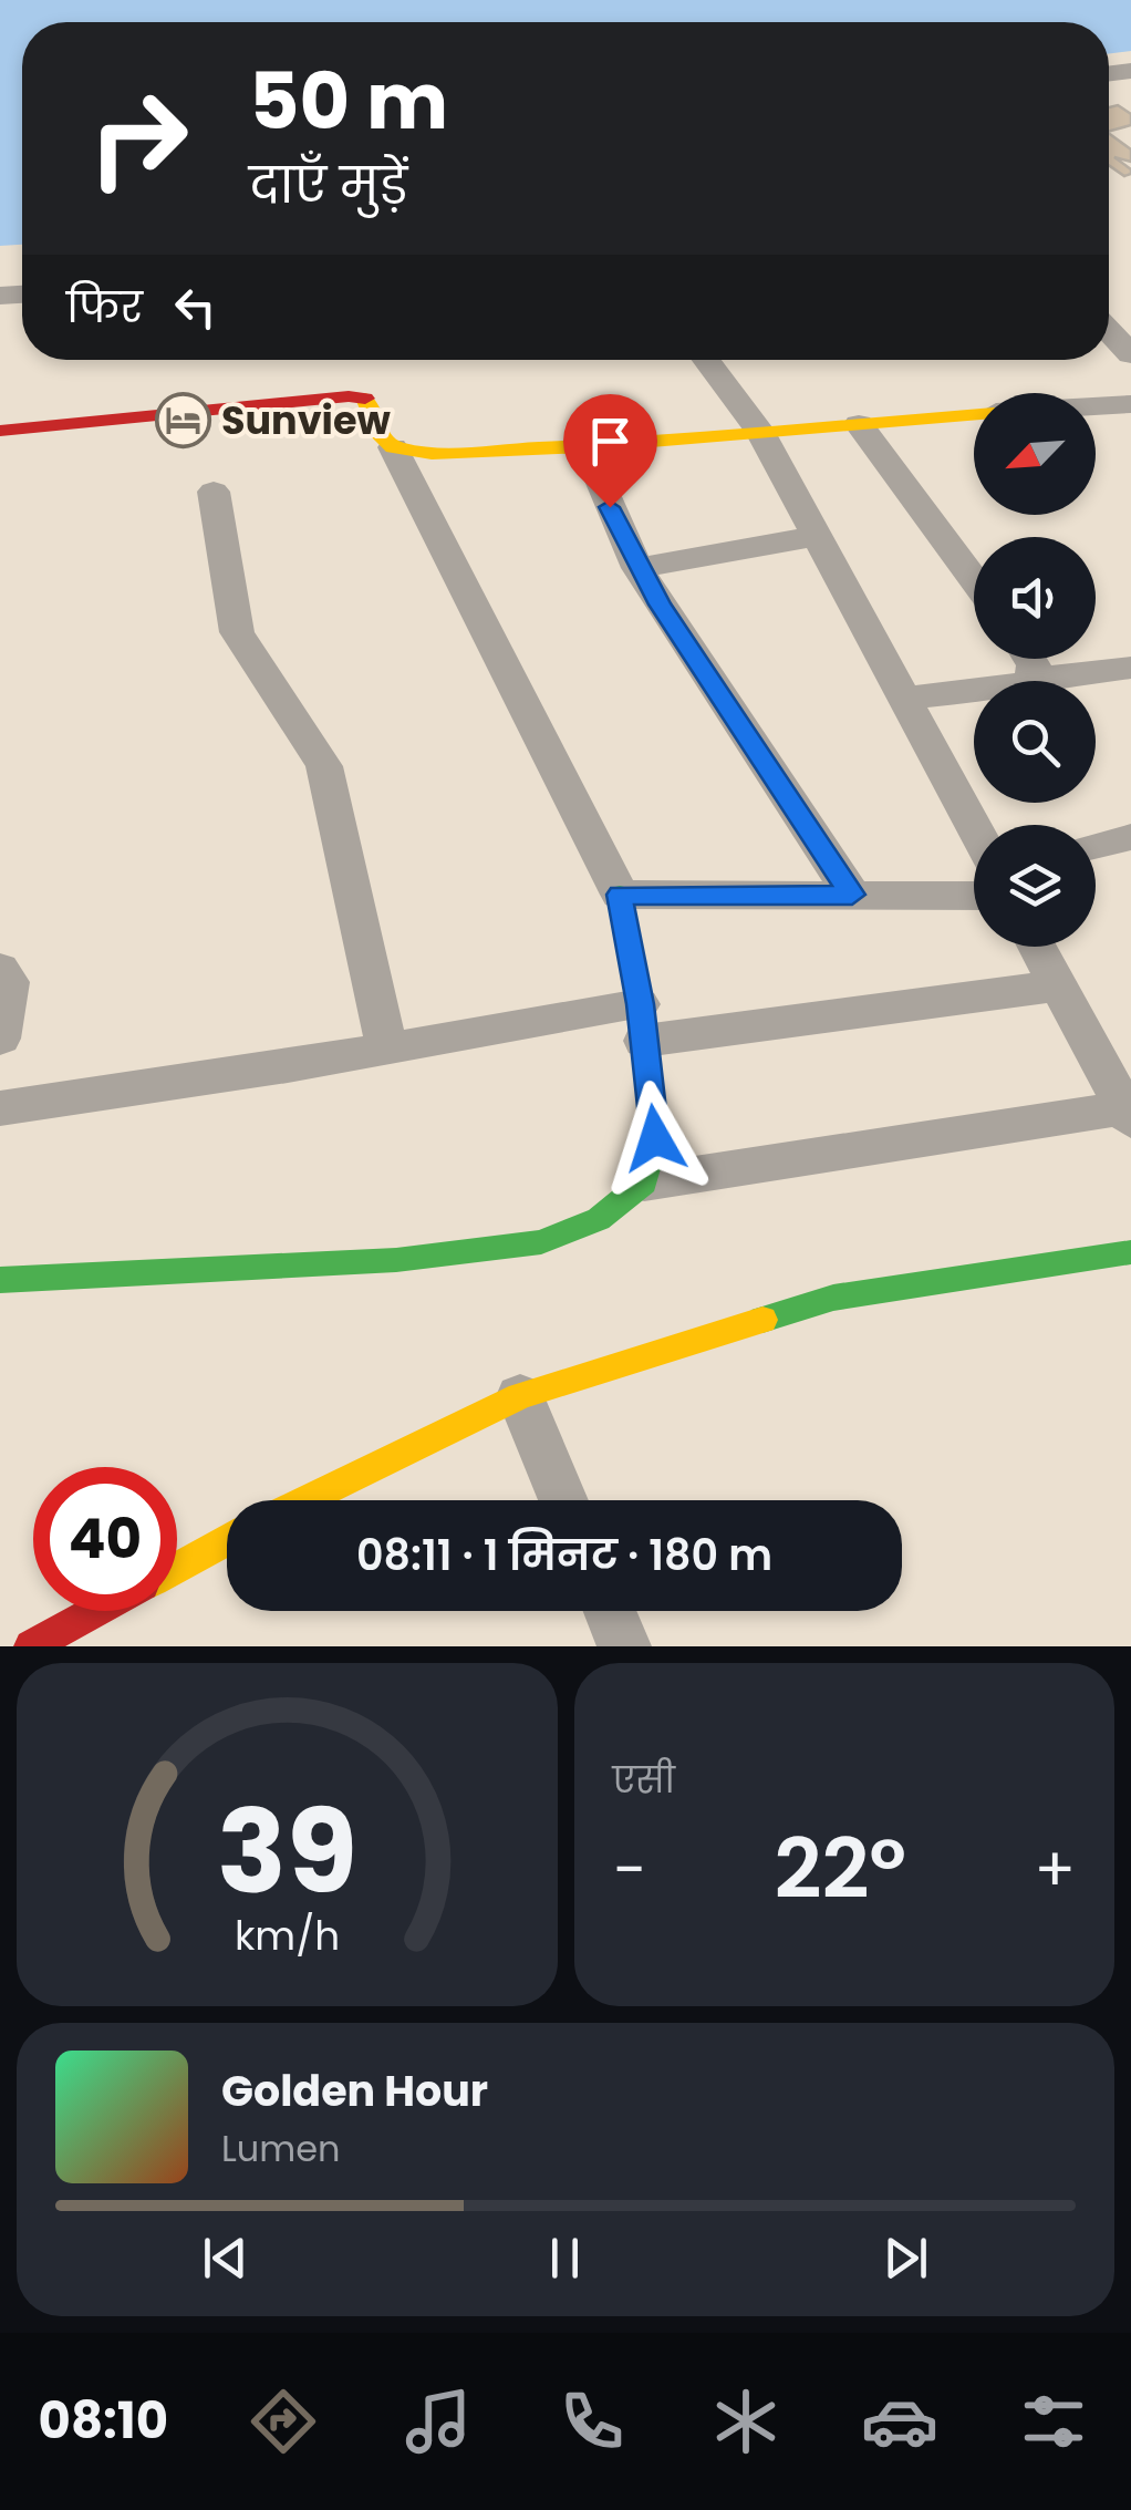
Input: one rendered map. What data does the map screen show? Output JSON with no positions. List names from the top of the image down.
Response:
{
  "places": {
    "hotel": ["Sunview"]
  },
  "north": "bottom left",
  "page": {
    "turn": ["50 m", "दाएँ मुड़ें"],
    "then": "फिर",
    "limit": "40",
    "trip": "08:11 · 1 मिनट · 180 m",
    "tile": "एसी",
    "heat": ["−", "22°", "+"],
    "song": ["Golden Hour", "Lumen"],
    "tabs": "08:10",
    "gauge": ["39", "km/h"]
  }
}
